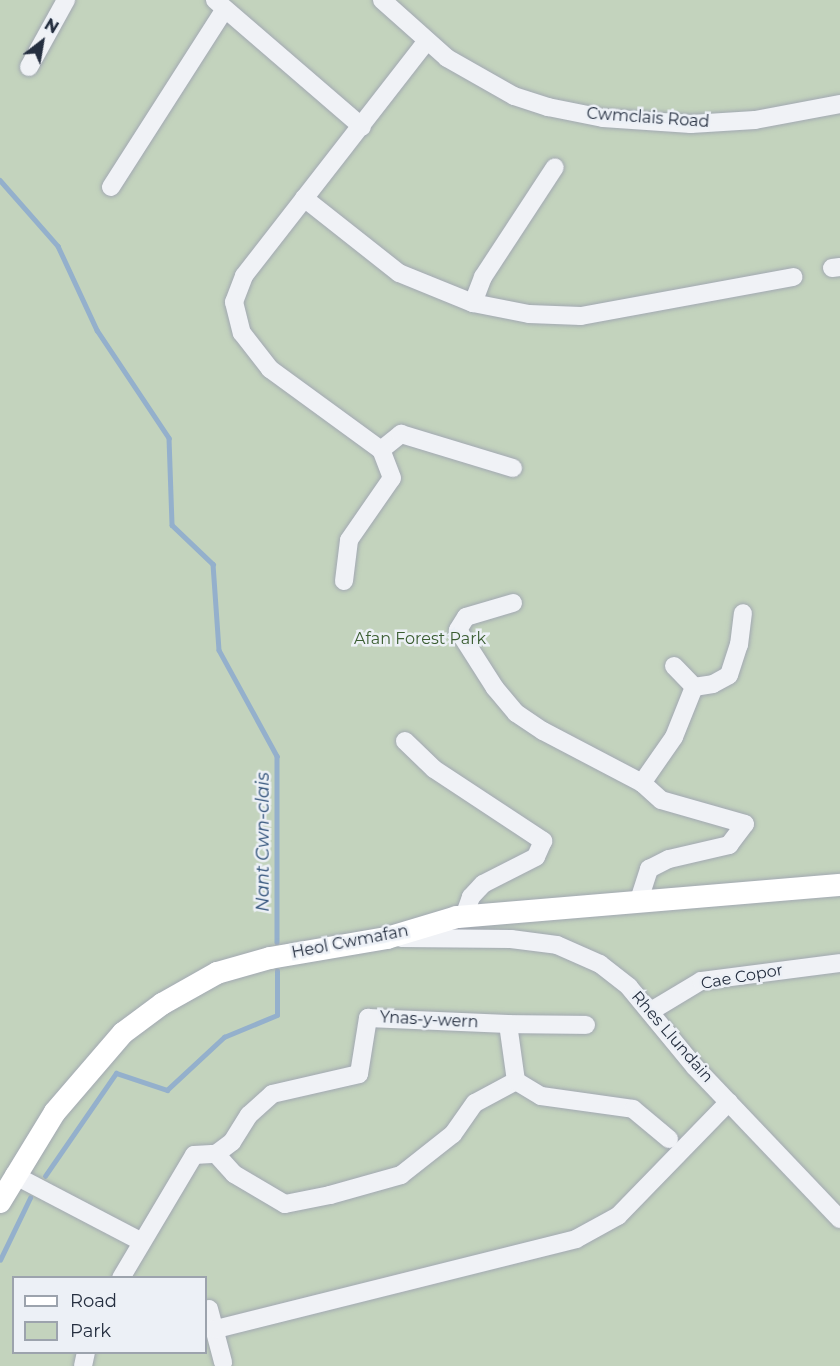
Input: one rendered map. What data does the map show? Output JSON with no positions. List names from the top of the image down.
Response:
{
  "streets": {
    "main road": ["Heol Cwmafan"],
    "street": [
      "Cwmclais Road",
      "Cae Copor",
      "Ynas-y-wern",
      "Rhes Llundain"
    ]
  },
  "crossings": [
    ["Heol Cwmafan", "Rhes Llundain"],
    ["Cae Copor", "Rhes Llundain"]
  ],
  "water": ["Nant Cwn-clais"],
  "parks": ["Afan Forest Park"],
  "legend": ["Road", "Park"],
  "north": "top right"
}
